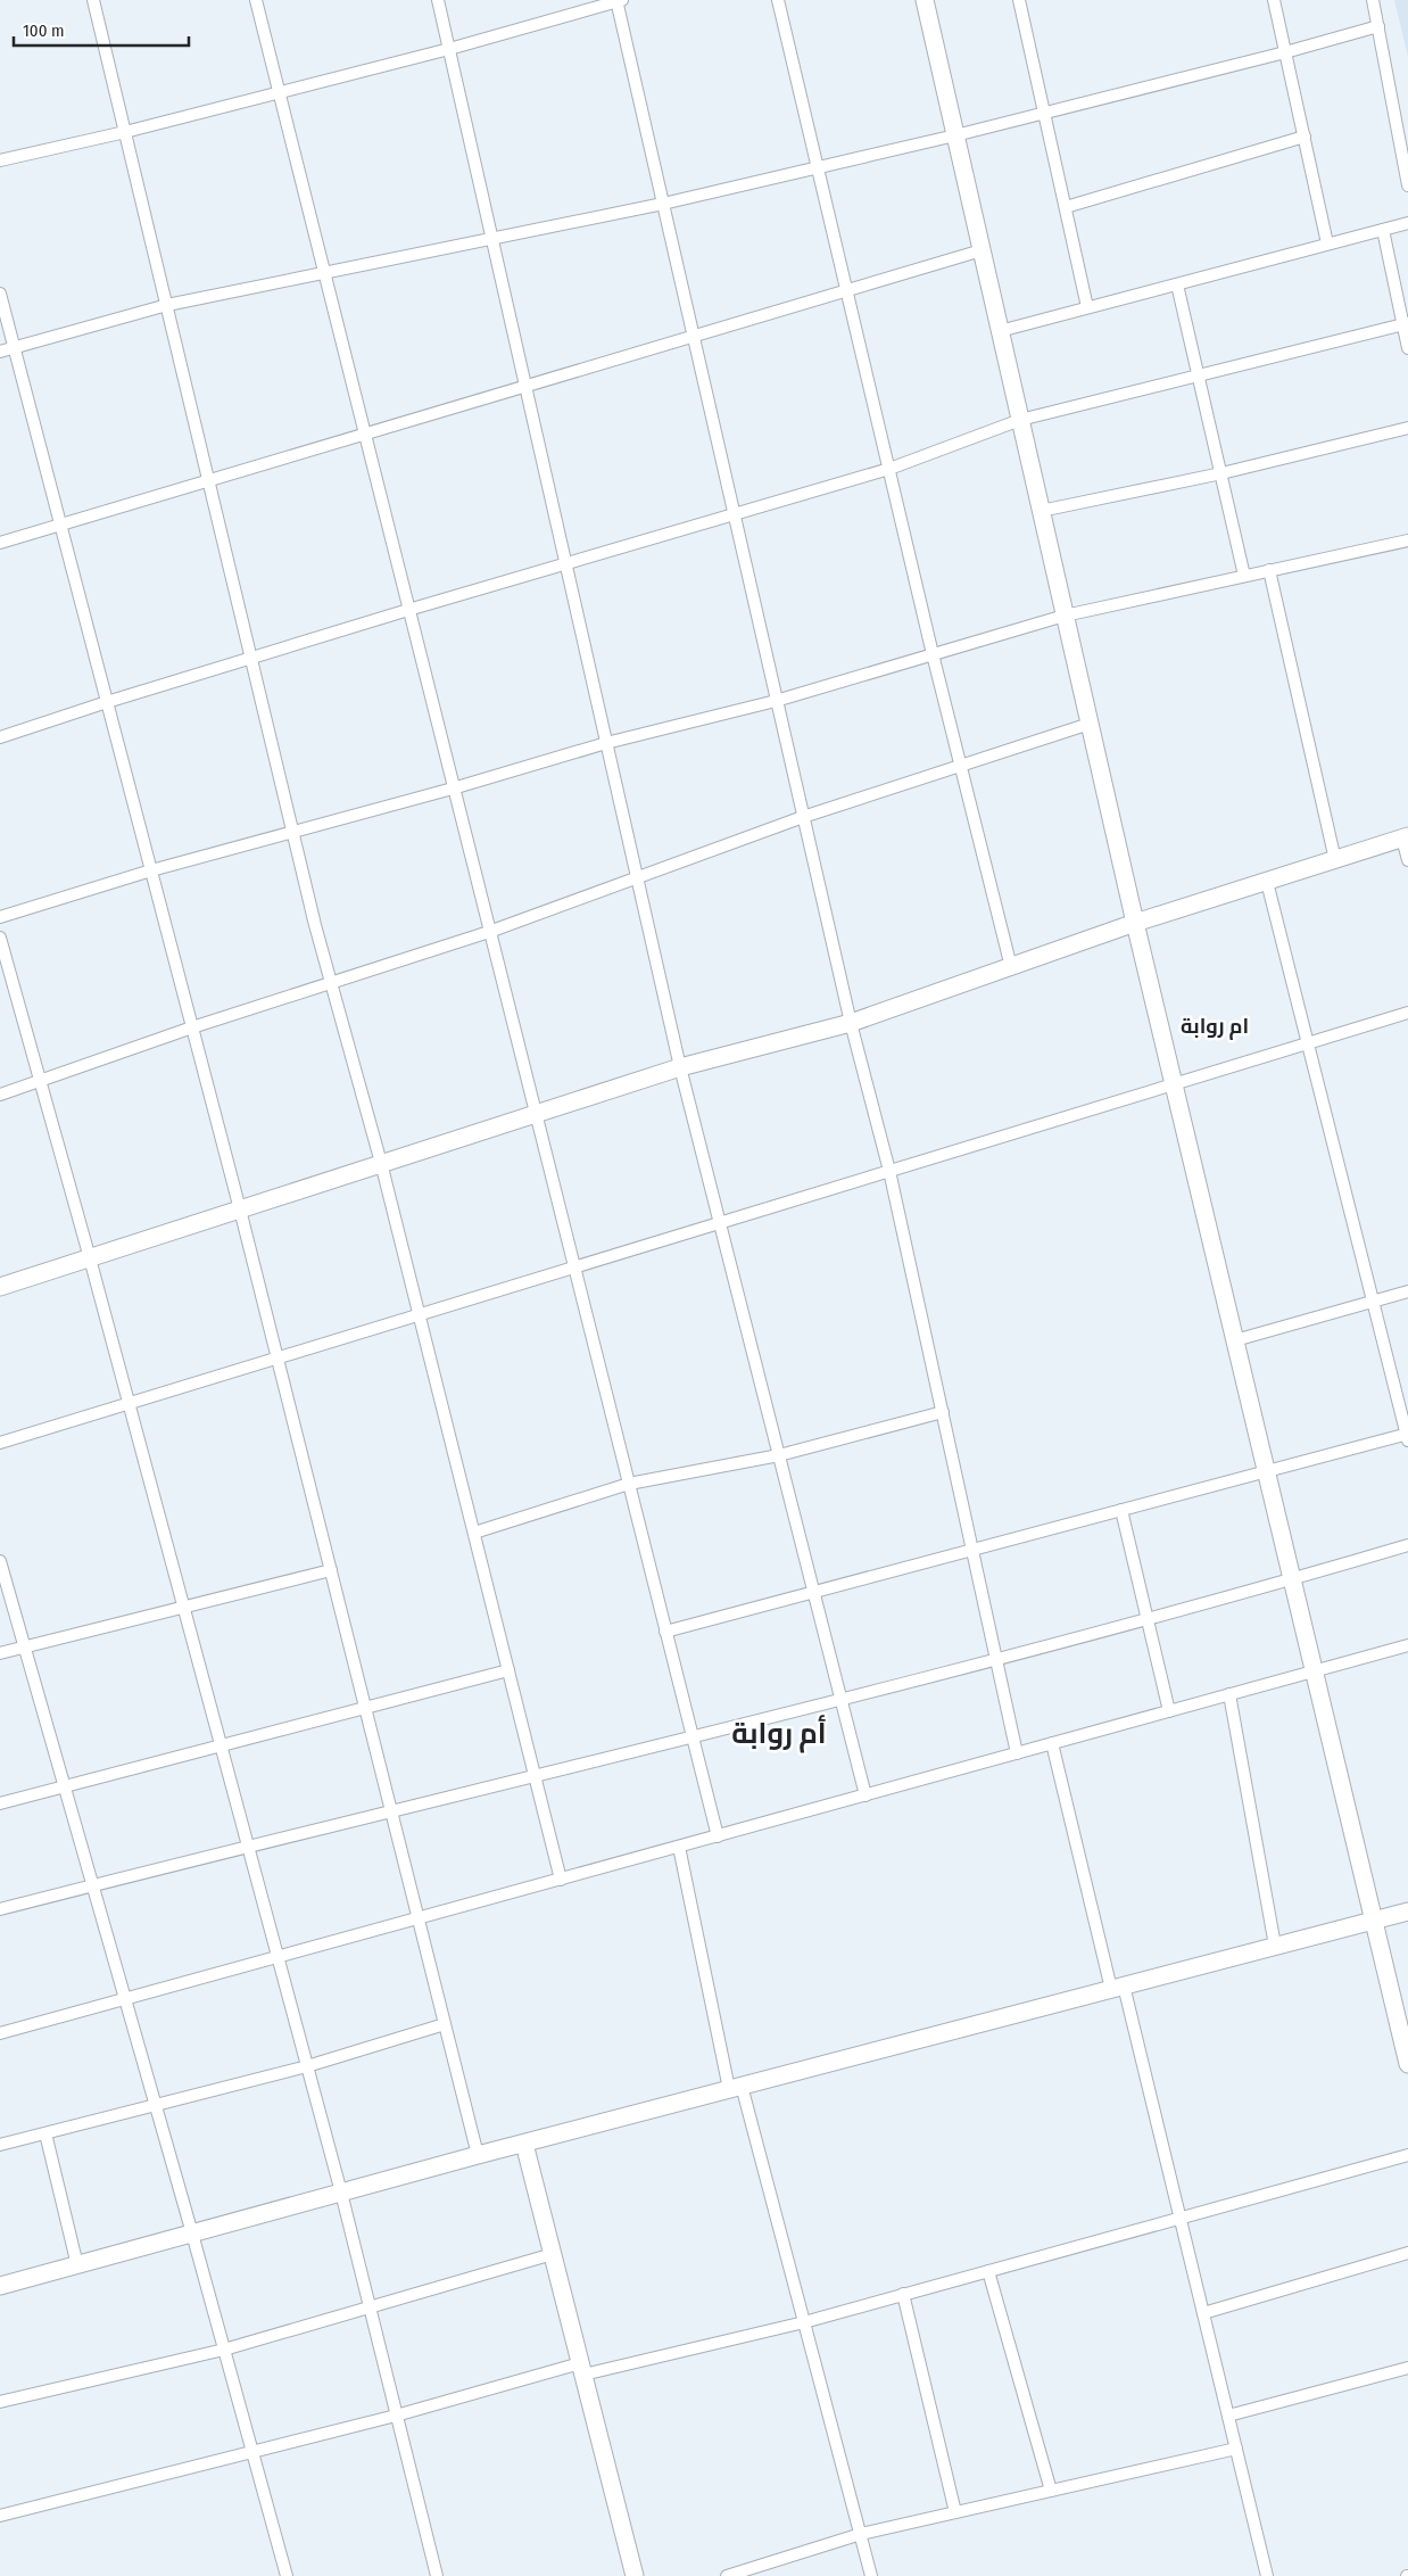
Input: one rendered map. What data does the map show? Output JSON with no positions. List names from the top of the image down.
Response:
{
  "districts": ["ام روابة", "أم روابة"],
  "scale_bar": "100 m"
}
